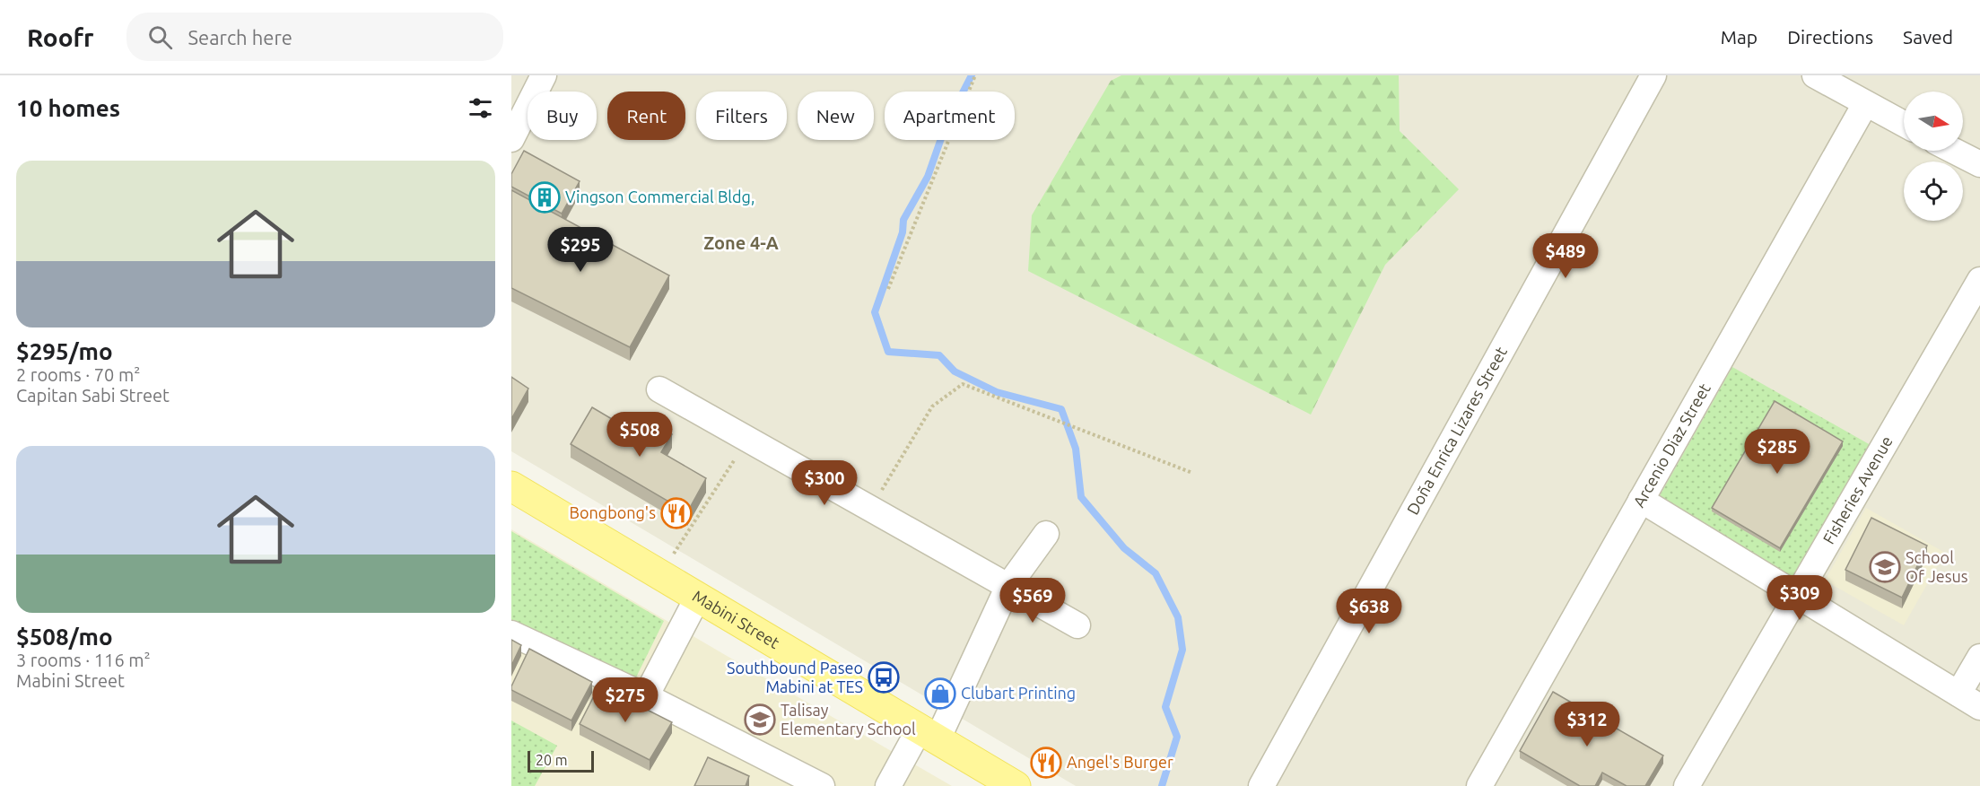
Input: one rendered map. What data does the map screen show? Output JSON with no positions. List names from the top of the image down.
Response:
{
  "streets": {
    "main road": ["Mabini Street"],
    "street": ["Doña Enrica Lizares Street", "Arcenio Diaz Street", "Fisheries Avenue"]
  },
  "districts": ["Zone 4-A"],
  "places": {
    "building": ["Vingson Commercial Bldg,"],
    "restaurant": ["Bongbong's", "Angel's Burger"],
    "school or university": ["School Of Jesus", "Talisay Elementary School"],
    "bus stop": ["Southbound Paseo Mabini at TES"],
    "shop": ["Clubart Printing"]
  },
  "scale_bar": "20 m",
  "north": "right",
  "page": {
    "header": "Roofr",
    "search": "Search here",
    "nav": ["Map", "Directions", "Saved"],
    "heading": "10 homes",
    "chip": [
      "Buy",
      "Rent",
      "Filters",
      "New",
      "Apartment"
    ],
    "list": [
      {
        "name": "$295/mo",
        "note": "2 rooms · 70 m² · Capitan Sabi Street"
      },
      {
        "name": "$508/mo",
        "note": "3 rooms · 116 m² · Mabini Street"
      }
    ],
    "price": [
      "$295",
      "$489",
      "$508",
      "$285",
      "$300",
      "$309",
      "$569",
      "$638",
      "$275",
      "$312"
    ],
    "scale": "20 m"
  }
}
